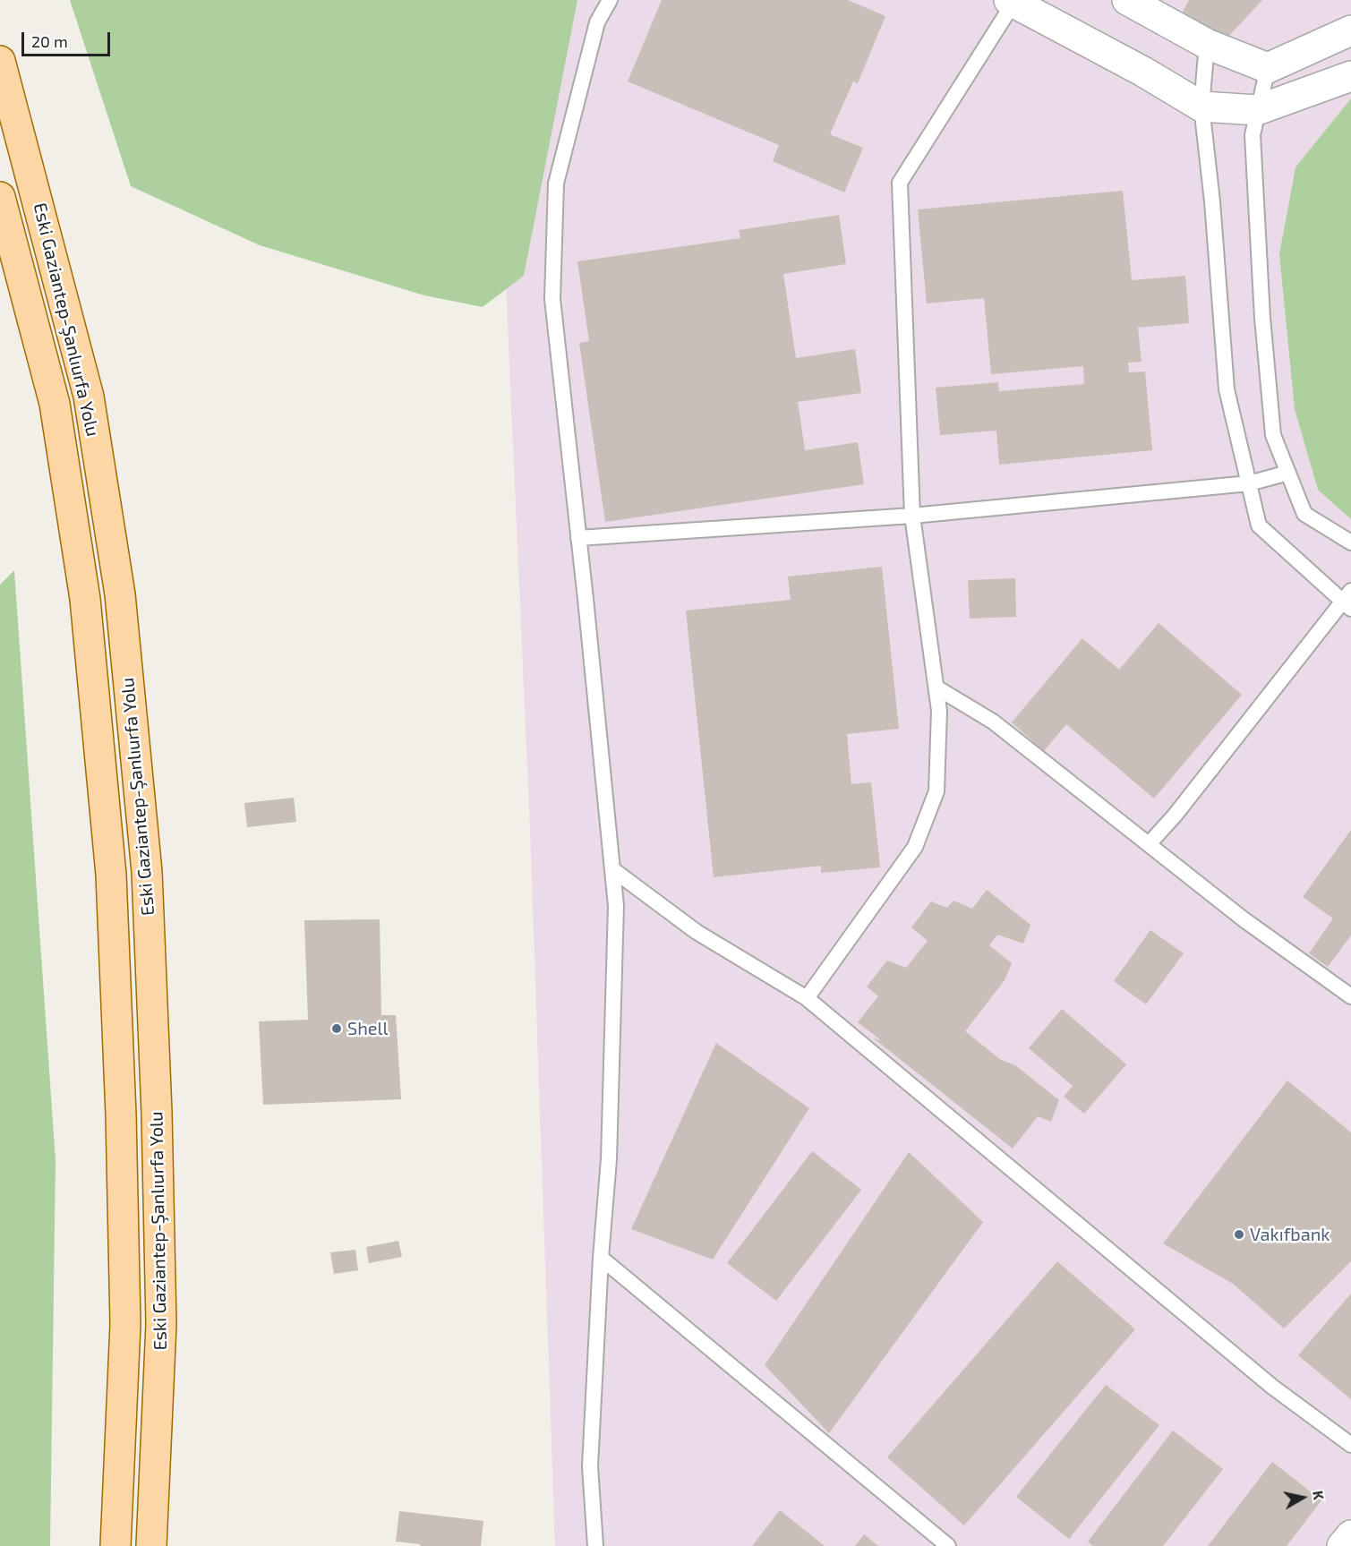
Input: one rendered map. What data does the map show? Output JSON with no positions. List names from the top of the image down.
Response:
{
  "streets": {
    "main road": ["Eski Gaziantep-Şanlıurfa Yolu"]
  },
  "places": ["Shell", "Vakıfbank"],
  "scale_bar": "20 m",
  "north": "right"
}
